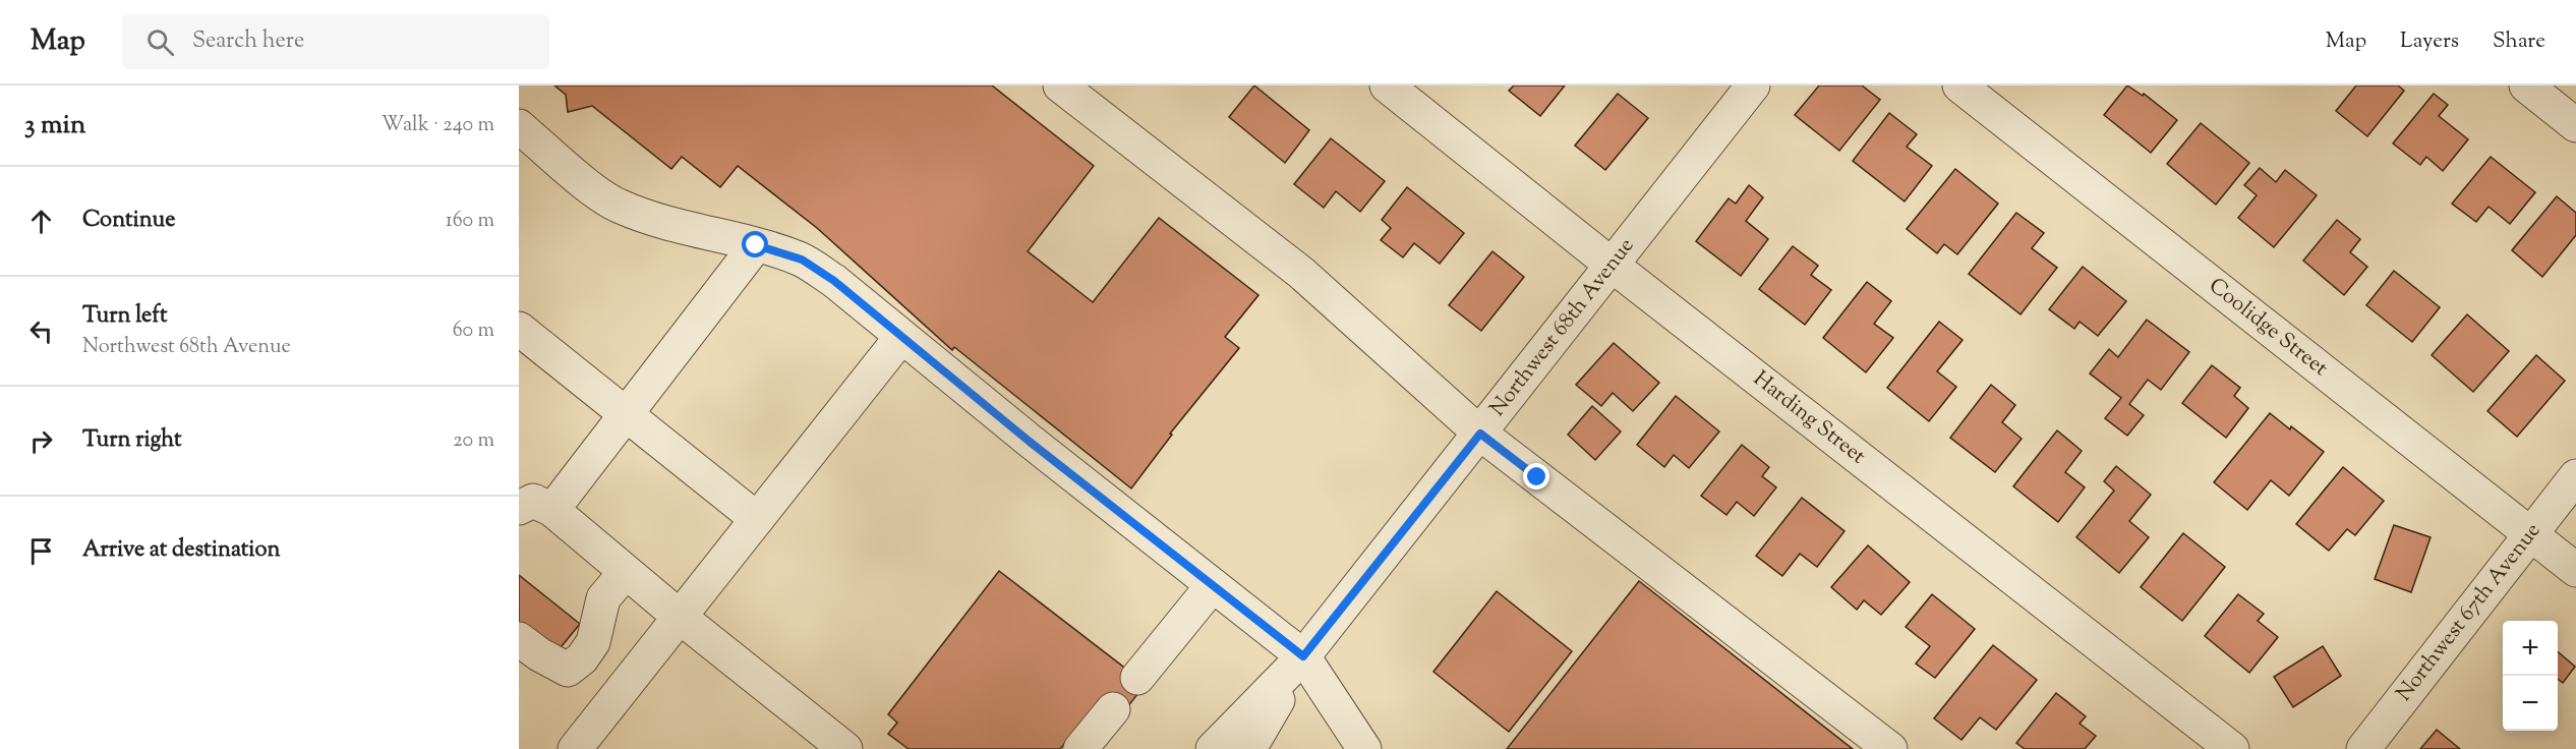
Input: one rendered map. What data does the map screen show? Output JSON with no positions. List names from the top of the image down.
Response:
{
  "streets": {
    "street": [
      "Northwest 68th Avenue",
      "Coolidge Street",
      "Harding Street",
      "Northwest 67th Avenue"
    ]
  },
  "crossings": [
    ["Northwest 68th Avenue", "Harding Street"],
    ["Coolidge Street", "Northwest 67th Avenue"]
  ],
  "page": {
    "header": "Map",
    "search": "Search here",
    "nav": ["Map", "Layers", "Share"],
    "heading": ["3 min", "Walk · 240 m"],
    "list": [
      ["Continue", "160 m"],
      ["Turn left", "Northwest 68th Avenue", "60 m"],
      ["Turn right", "20 m"],
      "Arrive at destination"
    ],
    "map_buttons": ["+", "−"]
  }
}
